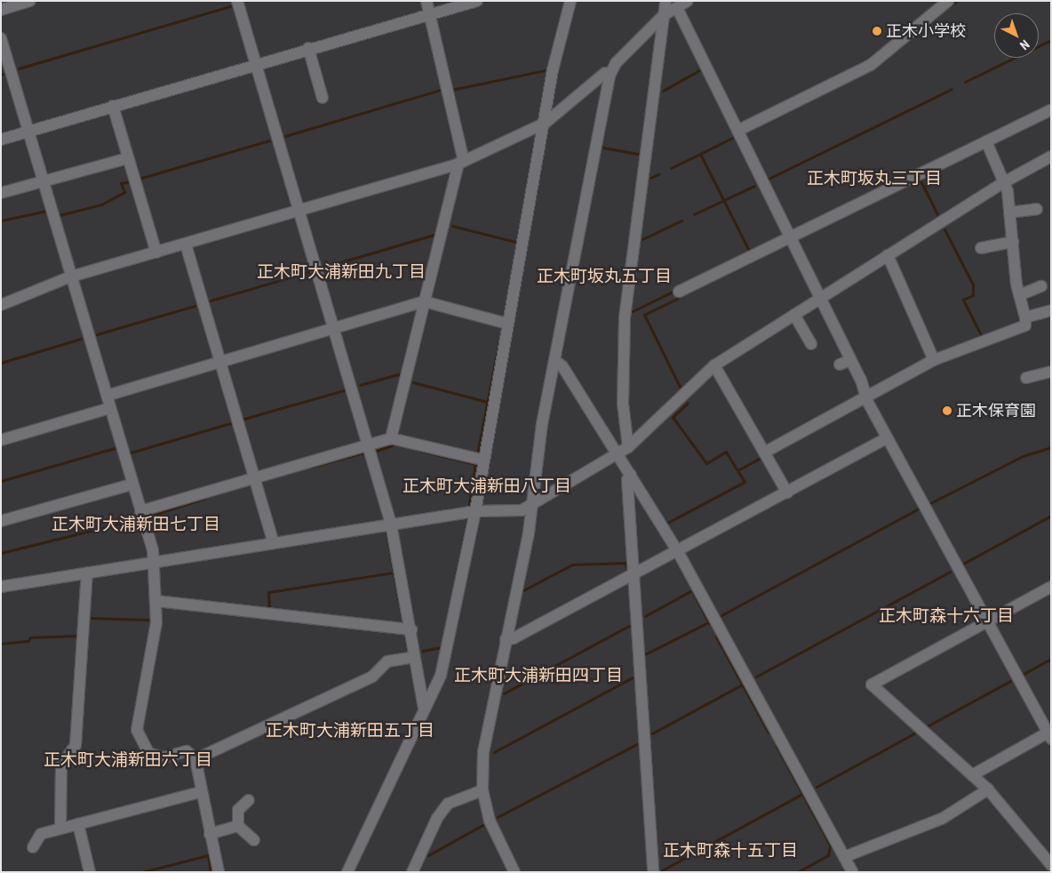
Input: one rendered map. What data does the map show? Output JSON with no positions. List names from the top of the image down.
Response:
{
  "districts": [
    "正木町坂丸三丁目",
    "正木町大浦新田九丁目",
    "正木町坂丸五丁目",
    "正木町大浦新田八丁目",
    "正木町大浦新田七丁目",
    "正木町森十六丁目",
    "正木町大浦新田四丁目",
    "正木町大浦新田五丁目",
    "正木町大浦新田六丁目",
    "正木町森十五丁目"
  ],
  "places": ["正木小学校", "正木保育園"],
  "north": "bottom right"
}
